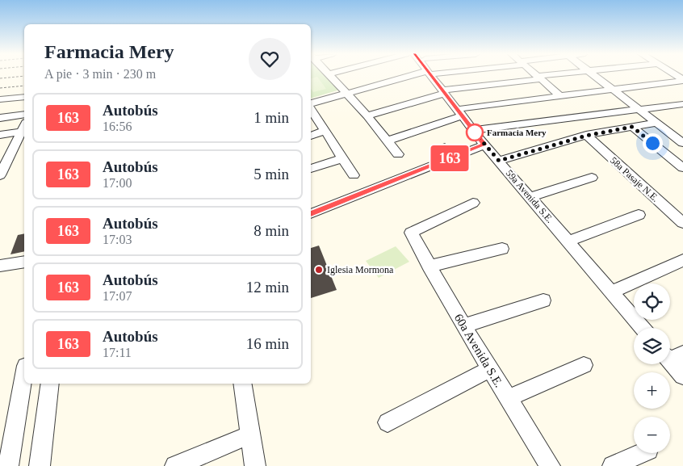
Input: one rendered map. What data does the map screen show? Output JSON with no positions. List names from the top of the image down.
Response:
{
  "streets": {
    "street": ["58a Pasaje N.E.", "59a Avenida S.E.", "60a Avenida S.E."]
  },
  "places": ["Farmacia Mery", "Iglesia Mormona"],
  "lines": ["bus line 163"],
  "page": {
    "on_map": "163",
    "heading": ["Farmacia Mery", "A pie · 3 min · 230 m"],
    "list": [
      {
        "mark": "163",
        "name": "Autobús",
        "note": "16:56",
        "value": "1 min"
      },
      {
        "mark": "163",
        "name": "Autobús",
        "note": "17:00",
        "value": "5 min"
      },
      {
        "mark": "163",
        "name": "Autobús",
        "note": "17:03",
        "value": "8 min"
      },
      {
        "mark": "163",
        "name": "Autobús",
        "note": "17:07",
        "value": "12 min"
      },
      {
        "mark": "163",
        "name": "Autobús",
        "note": "17:11",
        "value": "16 min"
      }
    ],
    "map_buttons": ["+", "−"]
  }
}
